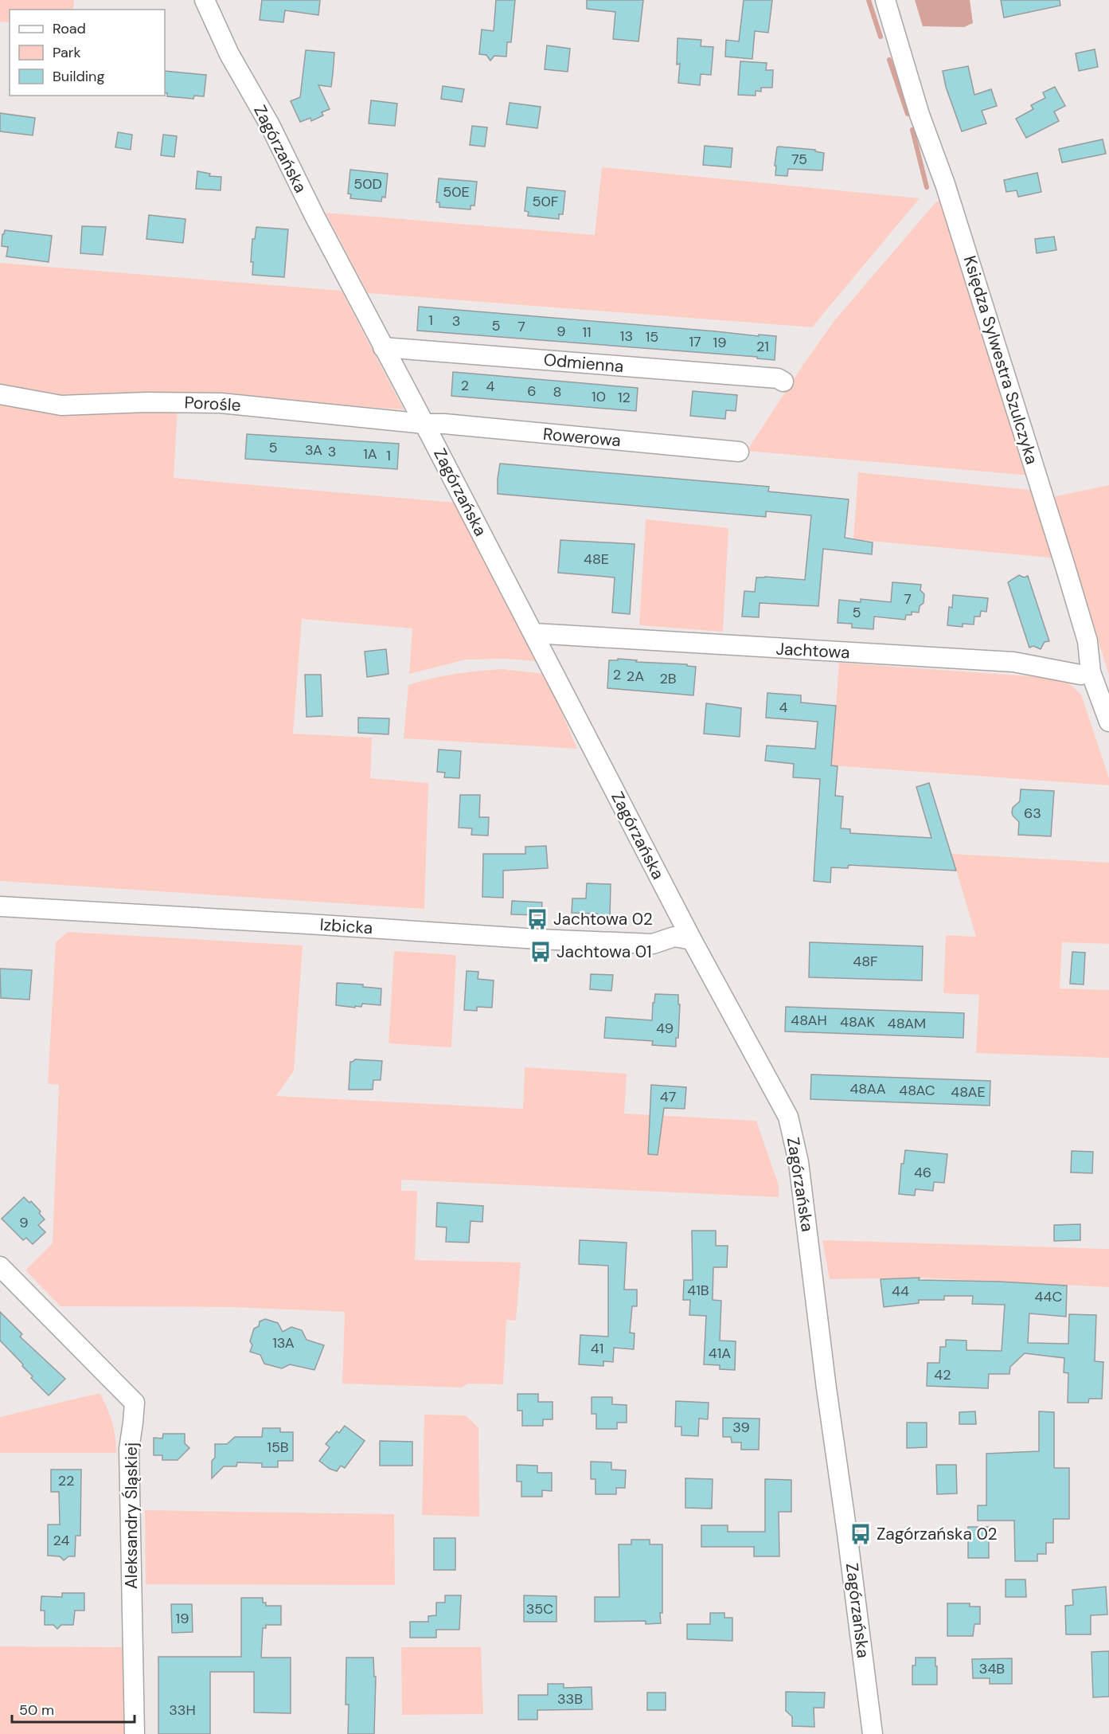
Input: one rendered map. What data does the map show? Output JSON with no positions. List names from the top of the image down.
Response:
{
  "streets": {
    "street": [
      "Zagórzańska",
      "Księdza Sylwestra Szulczyka",
      "Odmienna",
      "Porośle",
      "Rowerowa",
      "Jachtowa",
      "Izbicka",
      "Aleksandry Śląskiej"
    ]
  },
  "crossings": [
    ["Zagórzańska", "Odmienna"],
    ["Zagórzańska", "Porośle"],
    ["Zagórzańska", "Rowerowa"],
    ["Zagórzańska", "Jachtowa"],
    ["Zagórzańska", "Izbicka"],
    ["Księdza Sylwestra Szulczyka", "Jachtowa"],
    ["Porośle", "Rowerowa"]
  ],
  "places": {
    "bus stop": ["Jachtowa 02", "Jachtowa 01", "Zagórzańska 02"]
  },
  "house_numbers": [
    "75",
    "50D",
    "50E",
    "50F",
    "1",
    "3",
    "5",
    "7",
    "9",
    "11",
    "13",
    "15",
    "17",
    "19",
    "21",
    "2",
    "4",
    "6",
    "8",
    "10",
    "12",
    "5",
    "3A",
    "3",
    "1A",
    "1",
    "48E",
    "7",
    "5",
    "2",
    "2A",
    "2B",
    "4",
    "63",
    "48F",
    "48AH",
    "48AK",
    "48AM",
    "49",
    "48AA",
    "48AC",
    "48AE",
    "47",
    "46",
    "9",
    "41B",
    "44",
    "44C",
    "13A",
    "41",
    "41A",
    "42",
    "39",
    "15B",
    "22",
    "24",
    "35C",
    "19",
    "34B",
    "33B",
    "33H"
  ],
  "legend": ["Road", "Park", "Building"],
  "scale_bar": "50 m"
}
